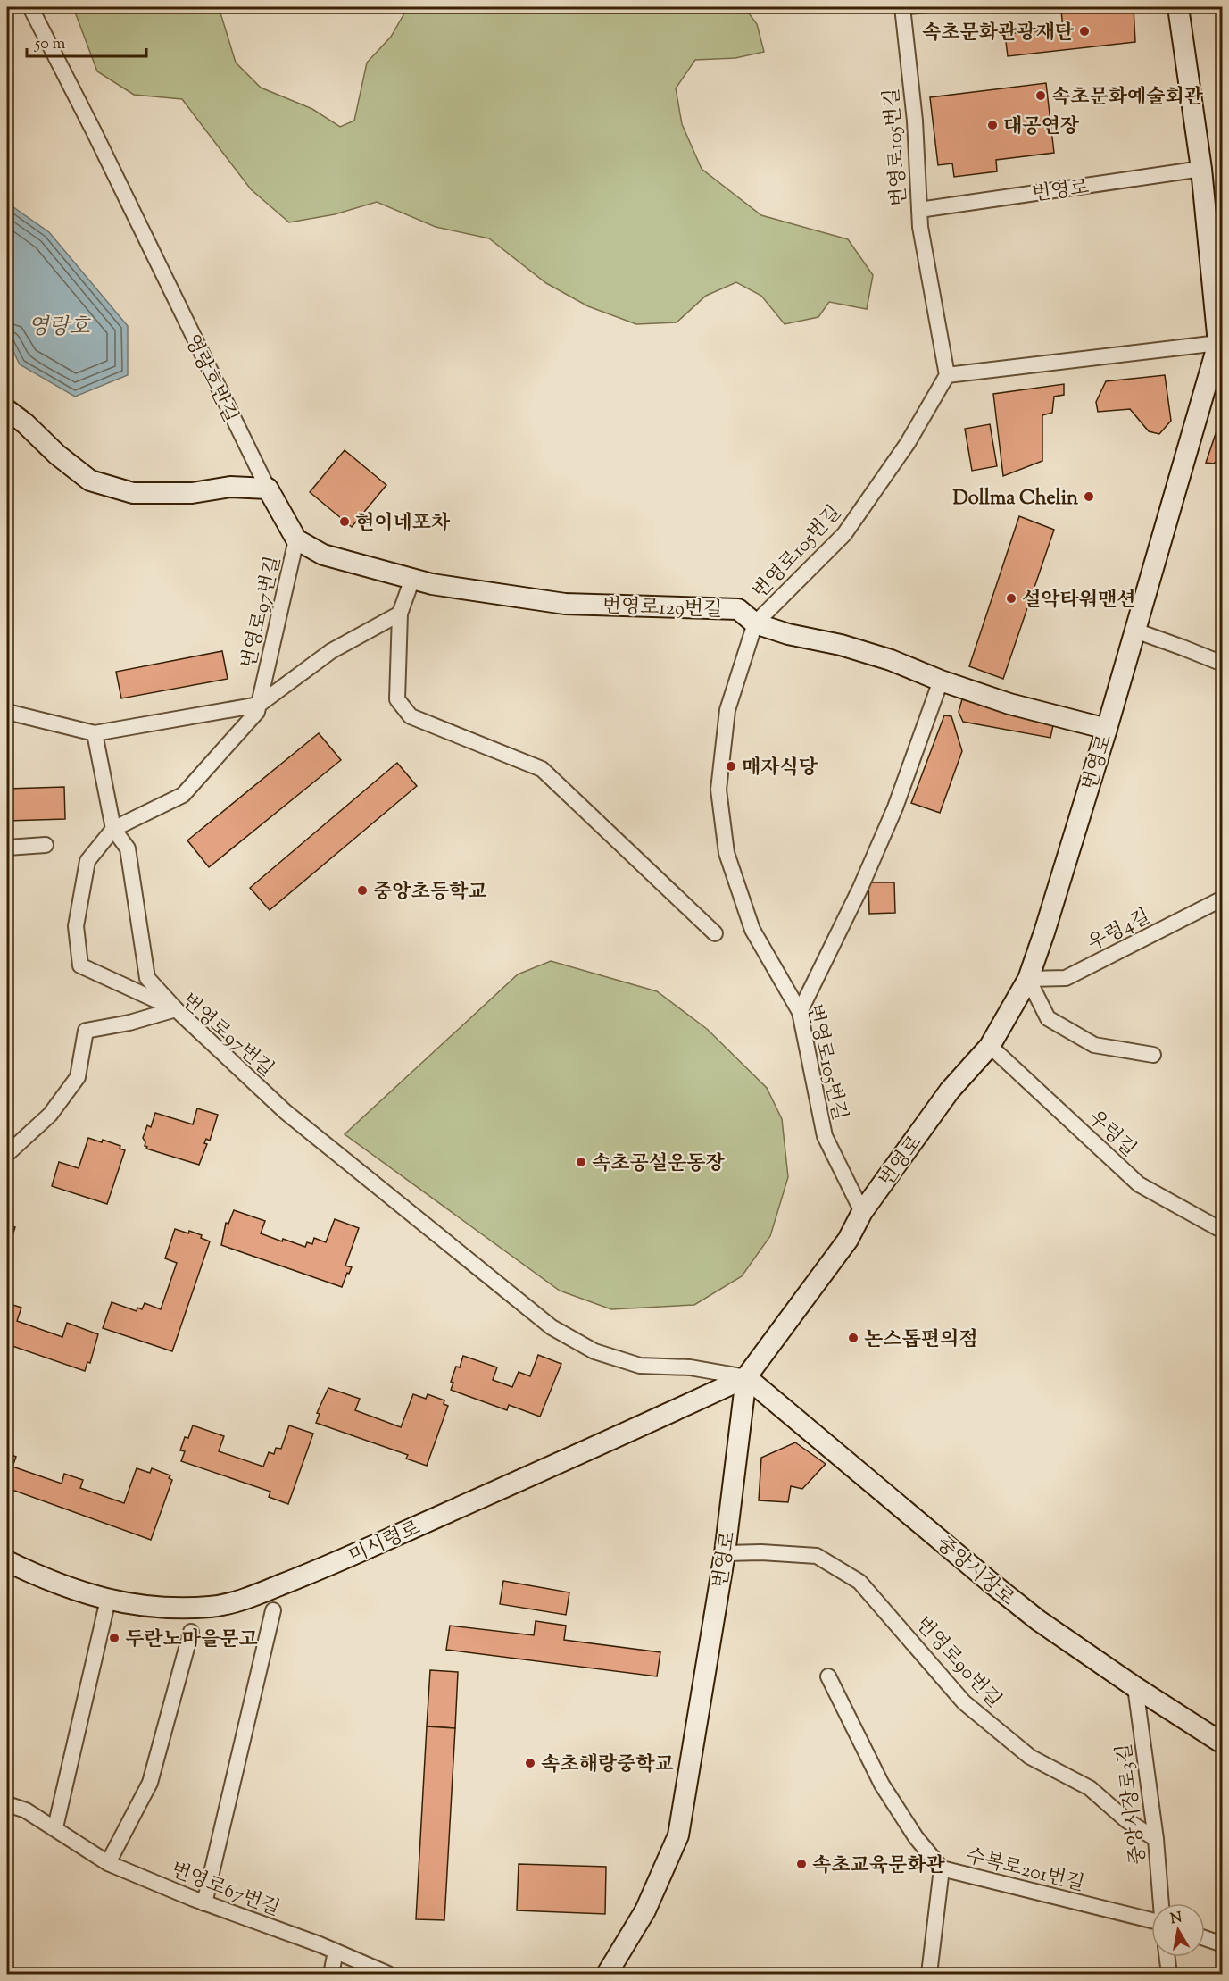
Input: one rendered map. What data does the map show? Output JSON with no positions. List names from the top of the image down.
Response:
{
  "streets": {
    "street": [
      "번영로105번길",
      "번영로",
      "영랑호반길",
      "번영로129번길",
      "번영로97번길",
      "우렁4길",
      "우렁길",
      "미시령로",
      "중앙시장로",
      "번영로90번길",
      "중앙시장로3길",
      "수복로201번길",
      "번영로67번길"
    ]
  },
  "crossings": [
    ["번영로105번길", "번영로"],
    ["번영로105번길", "번영로129번길"],
    ["번영로", "번영로129번길"],
    ["번영로", "번영로97번길"],
    ["번영로", "우렁4길"],
    ["번영로", "우렁길"],
    ["번영로", "미시령로"],
    ["번영로", "중앙시장로"],
    ["번영로", "번영로90번길"],
    ["번영로129번길", "번영로97번길"],
    ["번영로97번길", "미시령로"],
    ["번영로97번길", "중앙시장로"],
    ["미시령로", "중앙시장로"],
    ["중앙시장로", "중앙시장로3길"],
    ["번영로90번길", "중앙시장로3길"]
  ],
  "water": ["영랑호"],
  "places": [
    "속초문화관광재단",
    "속초문화예술회관",
    "대공연장",
    "Dollma Chelin",
    "현이네포차",
    "설악타워맨션",
    "매자식당",
    "중앙초등학교",
    "속초공설운동장",
    "논스톱편의점",
    "두란노마을문고",
    "속초해랑중학교",
    "속초교육문화관"
  ],
  "scale_bar": "50 m",
  "north": "top"
}
